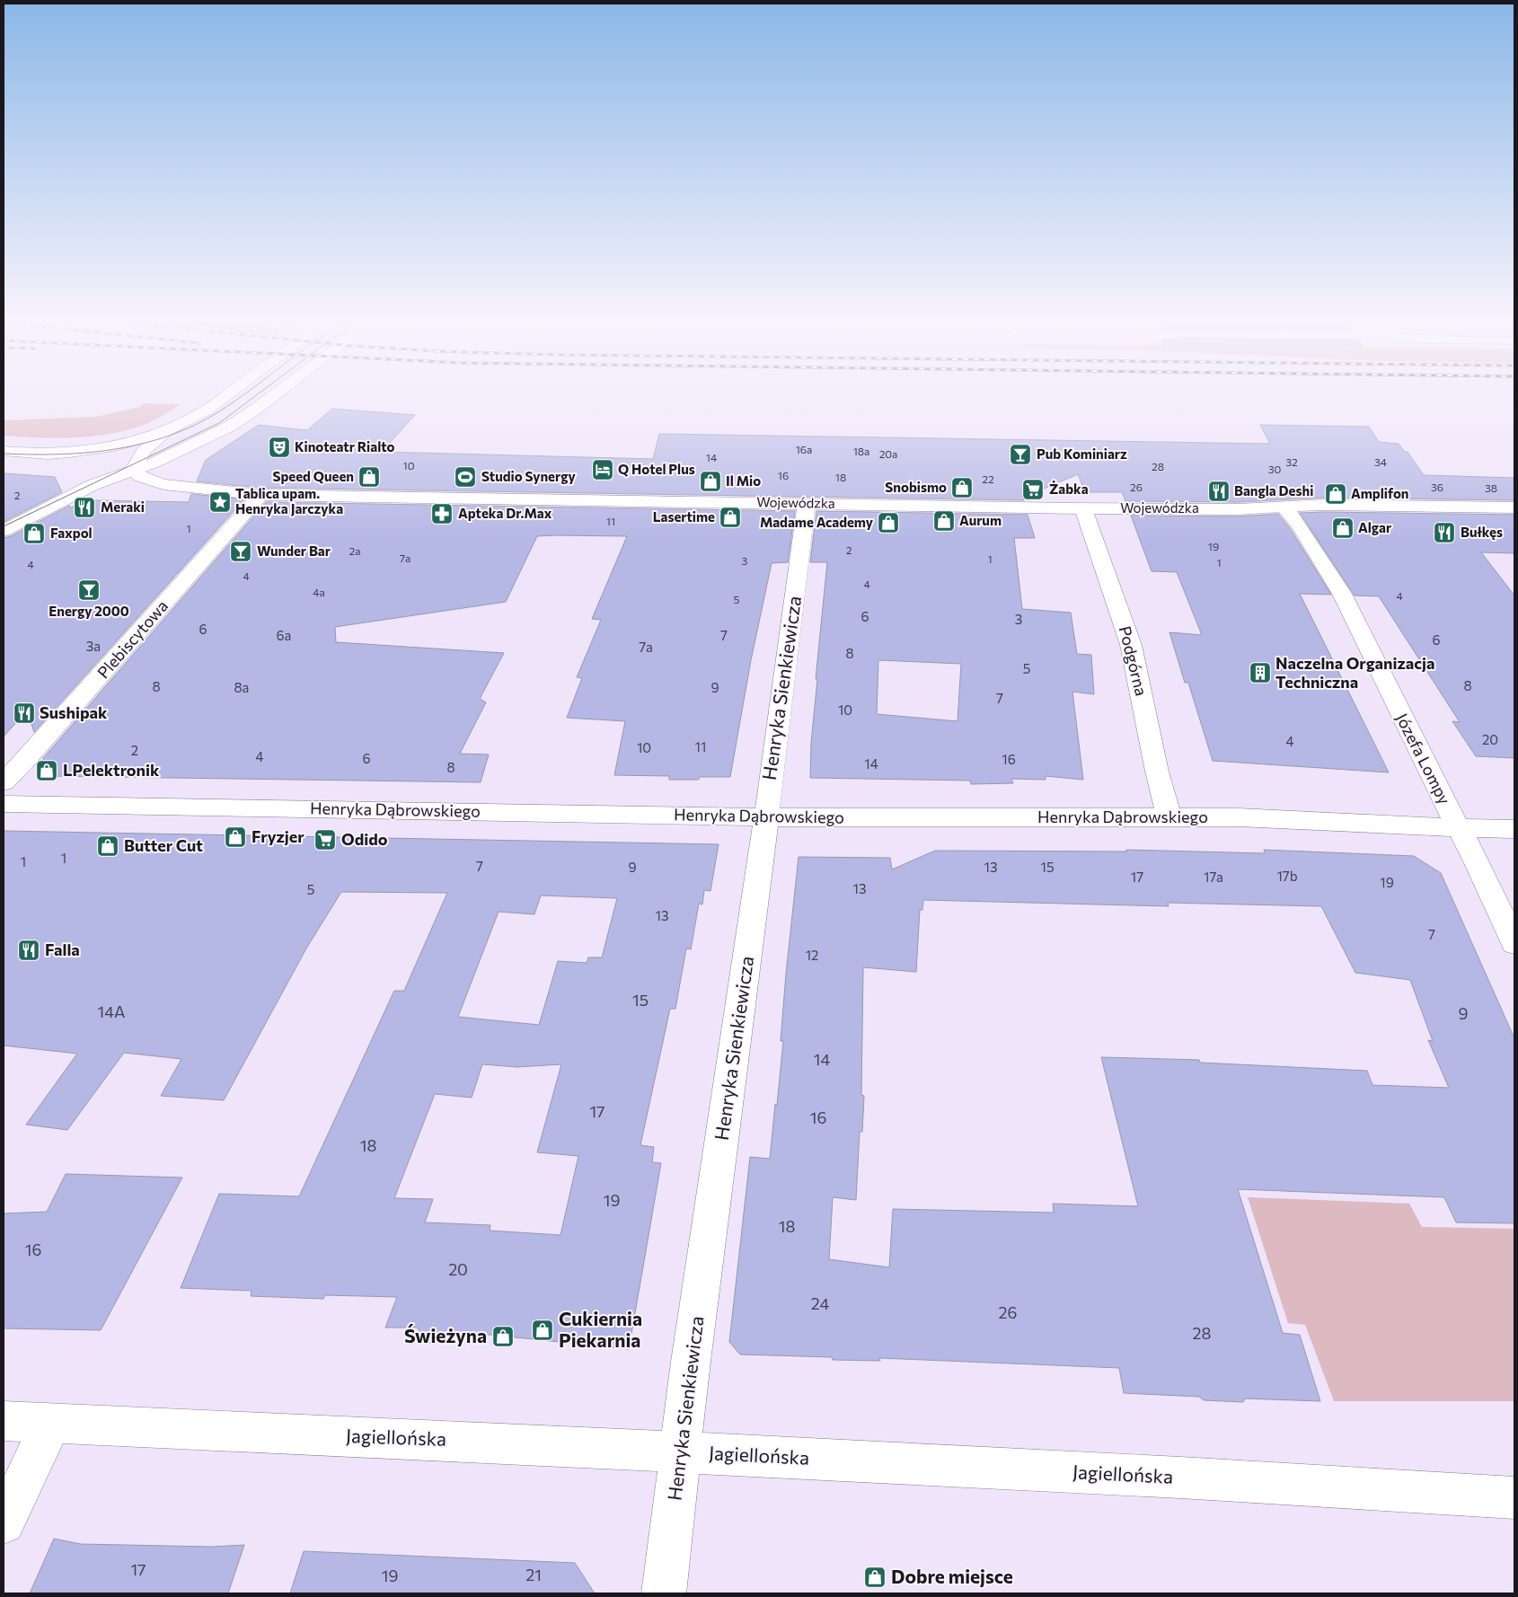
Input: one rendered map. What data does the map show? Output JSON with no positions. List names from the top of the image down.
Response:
{
  "streets": {
    "street": [
      "Wojewódzka",
      "Plebiscytowa",
      "Podgórna",
      "Henryka Sienkiewicza",
      "Józefa Lompy",
      "Henryka Dąbrowskiego",
      "Jagiellońska"
    ]
  },
  "crossings": [
    ["Wojewódzka", "Plebiscytowa"],
    ["Wojewódzka", "Podgórna"],
    ["Wojewódzka", "Henryka Sienkiewicza"],
    ["Wojewódzka", "Józefa Lompy"],
    ["Podgórna", "Henryka Dąbrowskiego"],
    ["Henryka Sienkiewicza", "Henryka Dąbrowskiego"],
    ["Henryka Sienkiewicza", "Jagiellońska"],
    ["Józefa Lompy", "Henryka Dąbrowskiego"]
  ],
  "places": {
    "theatre": ["Kinoteatr Rialto"],
    "bar": ["Pub Kominiarz", "Wunder Bar", "Energy 2000"],
    "hotel": ["Q Hotel Plus"],
    "shop": [
      "Speed Queen",
      "Il Mio",
      "Snobismo",
      "Amplifon",
      "Lasertime",
      "Aurum",
      "Madame Academy",
      "Algar",
      "Faxpol",
      "LPelektronik",
      "Fryzjer",
      "Butter Cut",
      "Cukiernia Piekarnia",
      "Świeżyna",
      "Dobre miejsce"
    ],
    "sports": ["Studio Synergy"],
    "supermarket": ["Żabka", "Odido"],
    "restaurant": [
      "Bangla Deshi",
      "Meraki",
      "Bułkęs",
      "Sushipak",
      "Falla"
    ],
    "place": ["Tablica upam. Henryka Jarczyka"],
    "pharmacy": ["Apteka Dr.Max"],
    "building": ["Naczelna Organizacja Techniczna"]
  },
  "house_numbers": [
    "16a",
    "18a",
    "20a",
    "14",
    "32",
    "34",
    "10",
    "28",
    "30",
    "16",
    "18",
    "22",
    "26",
    "36",
    "38",
    "2",
    "11",
    "1",
    "19",
    "2",
    "2a",
    "7a",
    "1",
    "3",
    "1",
    "4",
    "4",
    "4",
    "4a",
    "4",
    "5",
    "6",
    "3",
    "6",
    "6a",
    "7",
    "6",
    "3a",
    "7a",
    "8",
    "5",
    "8",
    "8",
    "8a",
    "9",
    "7",
    "10",
    "20",
    "4",
    "11",
    "10",
    "2",
    "4",
    "6",
    "16",
    "14",
    "8",
    "1",
    "1",
    "7",
    "9",
    "13",
    "15",
    "17b",
    "17",
    "17a",
    "19",
    "13",
    "5",
    "13",
    "7",
    "12",
    "15",
    "14A",
    "9",
    "14",
    "17",
    "16",
    "18",
    "19",
    "18",
    "16",
    "20",
    "24",
    "26",
    "28",
    "17",
    "21",
    "19"
  ]
}
